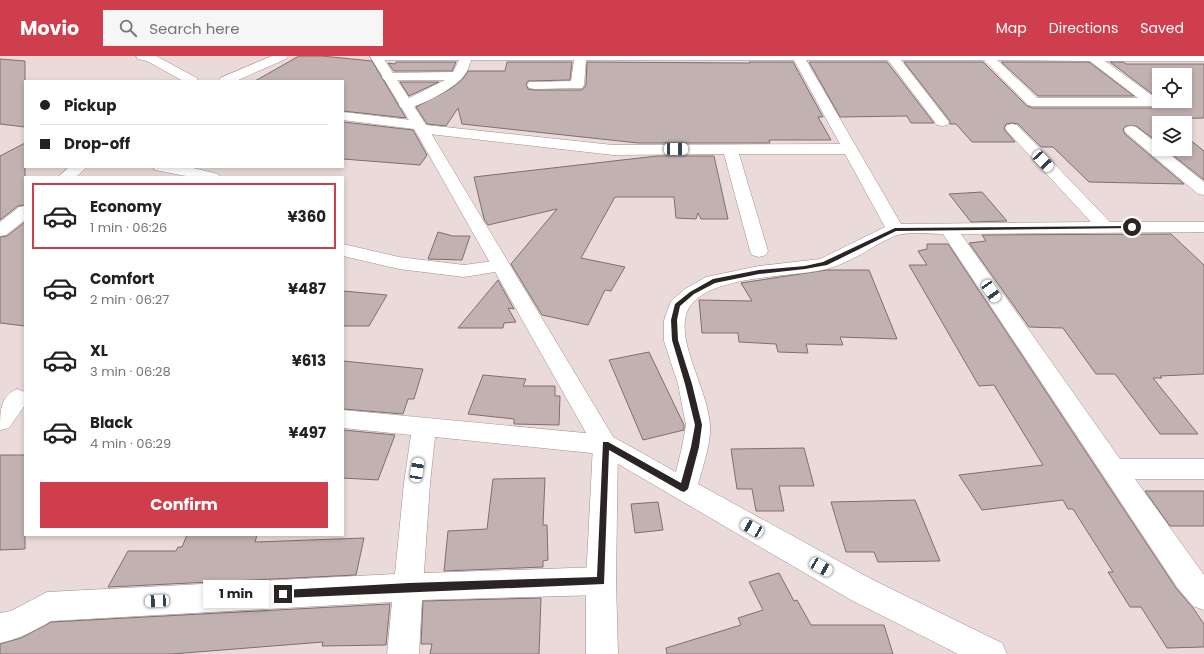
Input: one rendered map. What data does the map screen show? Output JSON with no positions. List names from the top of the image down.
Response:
{
  "page": {
    "header": "Movio",
    "search": "Search here",
    "nav": ["Map", "Directions", "Saved"],
    "banner": ["Pickup", "Drop-off"],
    "list": [
      {
        "name": "Economy",
        "note": "1 min · 06:26",
        "value": "¥360"
      },
      {
        "name": "Comfort",
        "note": "2 min · 06:27",
        "value": "¥487"
      },
      {
        "name": "XL",
        "note": "3 min · 06:28",
        "value": "¥613"
      },
      {
        "name": "Black",
        "note": "4 min · 06:29",
        "value": "¥497"
      }
    ],
    "buttons": "Confirm",
    "bubble": "1 min"
  }
}
